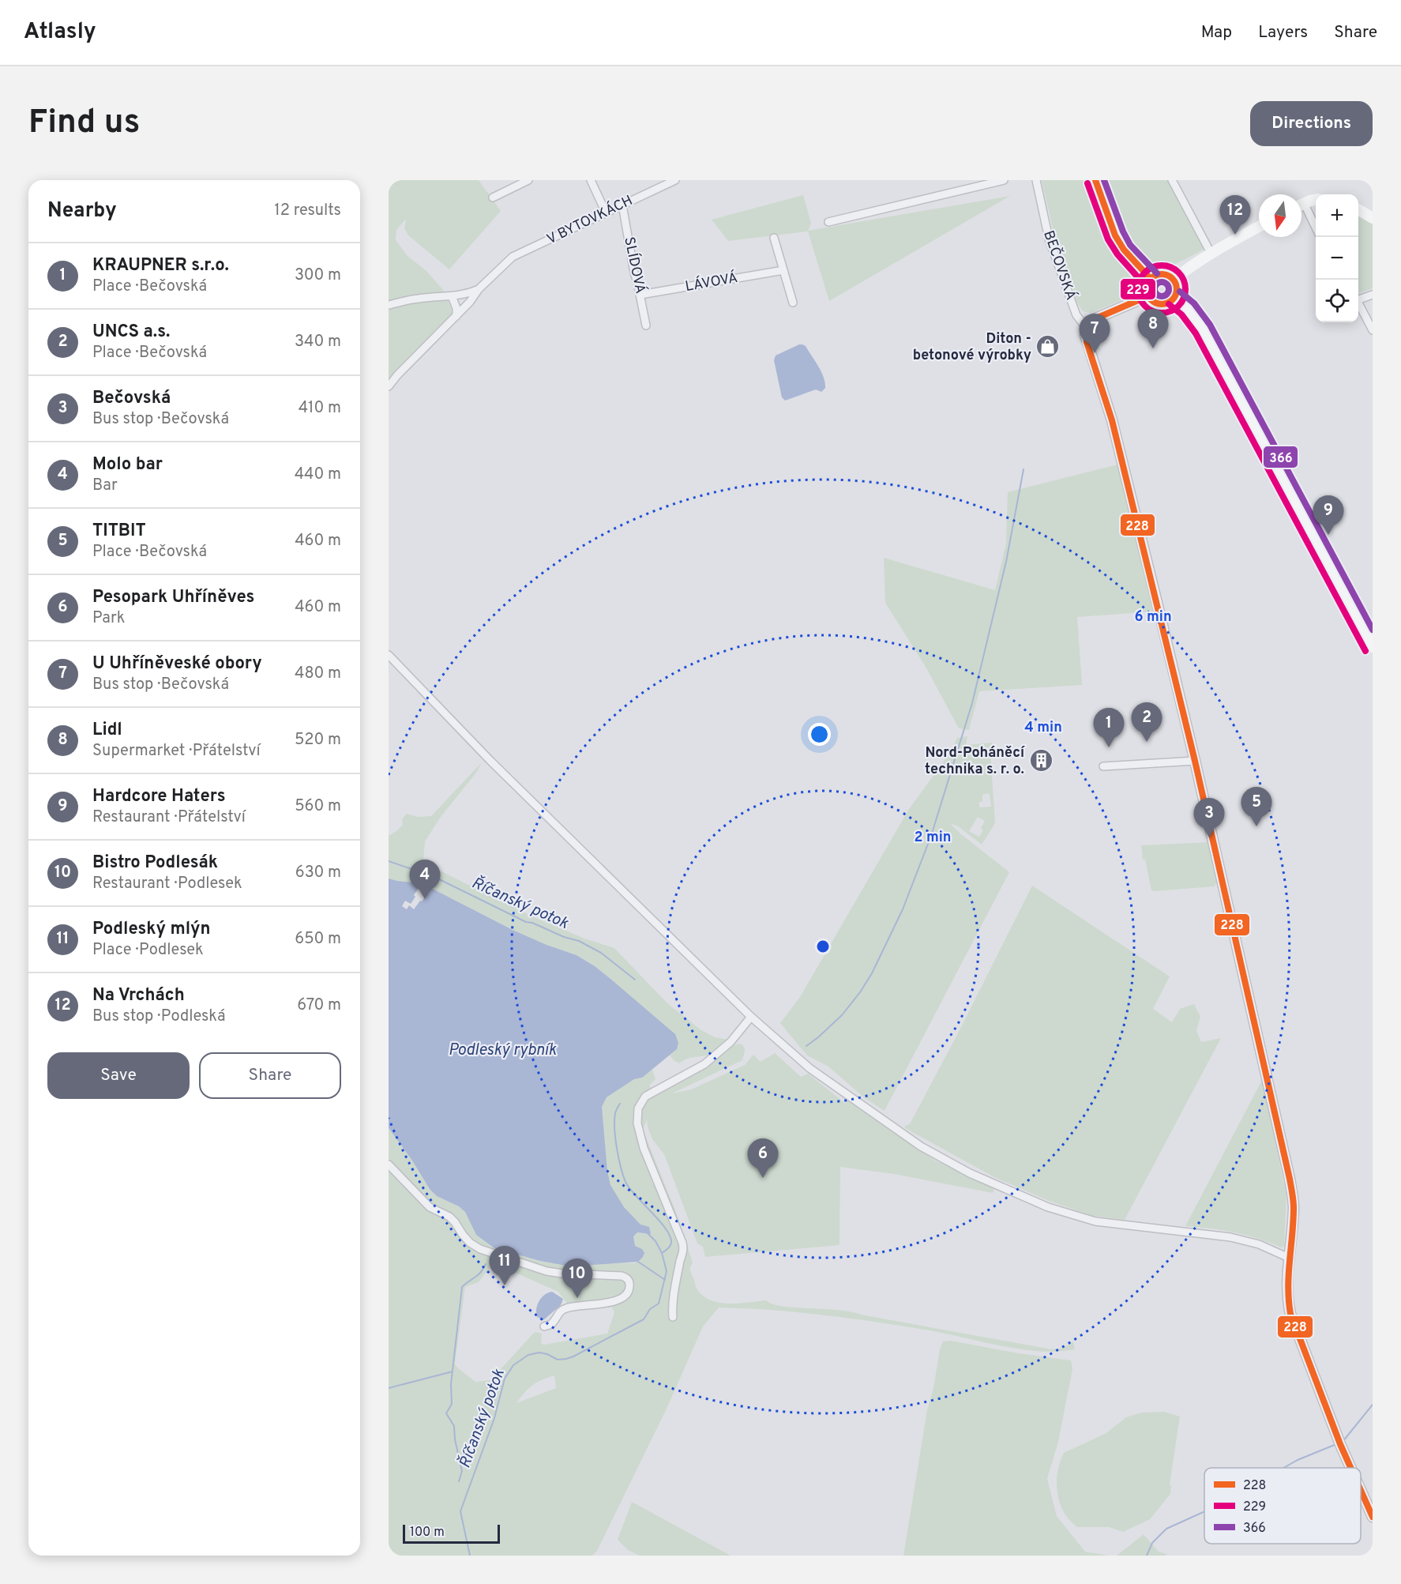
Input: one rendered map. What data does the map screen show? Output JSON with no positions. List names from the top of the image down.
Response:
{
  "streets": {
    "street": [
      "V BYTOVKÁCH",
      "SLÍDOVÁ",
      "BEČOVSKÁ",
      "LÁVOVÁ"
    ]
  },
  "crossings": [
    ["V BYTOVKÁCH", "SLÍDOVÁ"],
    ["SLÍDOVÁ", "LÁVOVÁ"]
  ],
  "water": ["Říčanský potok", "Podleský rybník"],
  "places": {
    "shop": ["Diton - betonové výrobky"],
    "building": ["Nord-Poháněcí technika s. r. o."]
  },
  "lines": ["transit line 228", "transit line 366", "transit line 229"],
  "legend": ["228", "229", "366"],
  "scale_bar": "100 m",
  "north": "bottom",
  "page": {
    "header": "Atlasly",
    "nav": ["Map", "Layers", "Share"],
    "buttons": [
      "Directions",
      ["Save", "Share"]
    ],
    "title": "Find us",
    "heading": ["Nearby", "12 results"],
    "map_buttons": ["+", "−"],
    "pins": [
      "12",
      "8",
      "7",
      "9",
      "2",
      "1",
      "5",
      "3",
      "4",
      "6",
      "11",
      "10"
    ],
    "list": [
      {
        "mark": "1",
        "name": "KRAUPNER s.r.o.",
        "note": "Place · Bečovská",
        "value": "300 m"
      },
      {
        "mark": "2",
        "name": "UNCS a.s.",
        "note": "Place · Bečovská",
        "value": "340 m"
      },
      {
        "mark": "3",
        "name": "Bečovská",
        "note": "Bus stop · Bečovská",
        "value": "410 m"
      },
      {
        "mark": "4",
        "name": "Molo bar",
        "note": "Bar",
        "value": "440 m"
      },
      {
        "mark": "5",
        "name": "TITBIT",
        "note": "Place · Bečovská",
        "value": "460 m"
      },
      {
        "mark": "6",
        "name": "Pesopark Uhříněves",
        "note": "Park",
        "value": "460 m"
      },
      {
        "mark": "7",
        "name": "U Uhříněveské obory",
        "note": "Bus stop · Bečovská",
        "value": "480 m"
      },
      {
        "mark": "8",
        "name": "Lidl",
        "note": "Supermarket · Přátelství",
        "value": "520 m"
      },
      {
        "mark": "9",
        "name": "Hardcore Haters",
        "note": "Restaurant · Přátelství",
        "value": "560 m"
      },
      {
        "mark": "10",
        "name": "Bistro Podlesák",
        "note": "Restaurant · Podlesek",
        "value": "630 m"
      },
      {
        "mark": "11",
        "name": "Podleský mlýn",
        "note": "Place · Podlesek",
        "value": "650 m"
      },
      {
        "mark": "12",
        "name": "Na Vrchách",
        "note": "Bus stop · Podleská",
        "value": "670 m"
      }
    ],
    "scale": "100 m"
  },
  "rings": ["6 min", "4 min", "2 min"]
}
